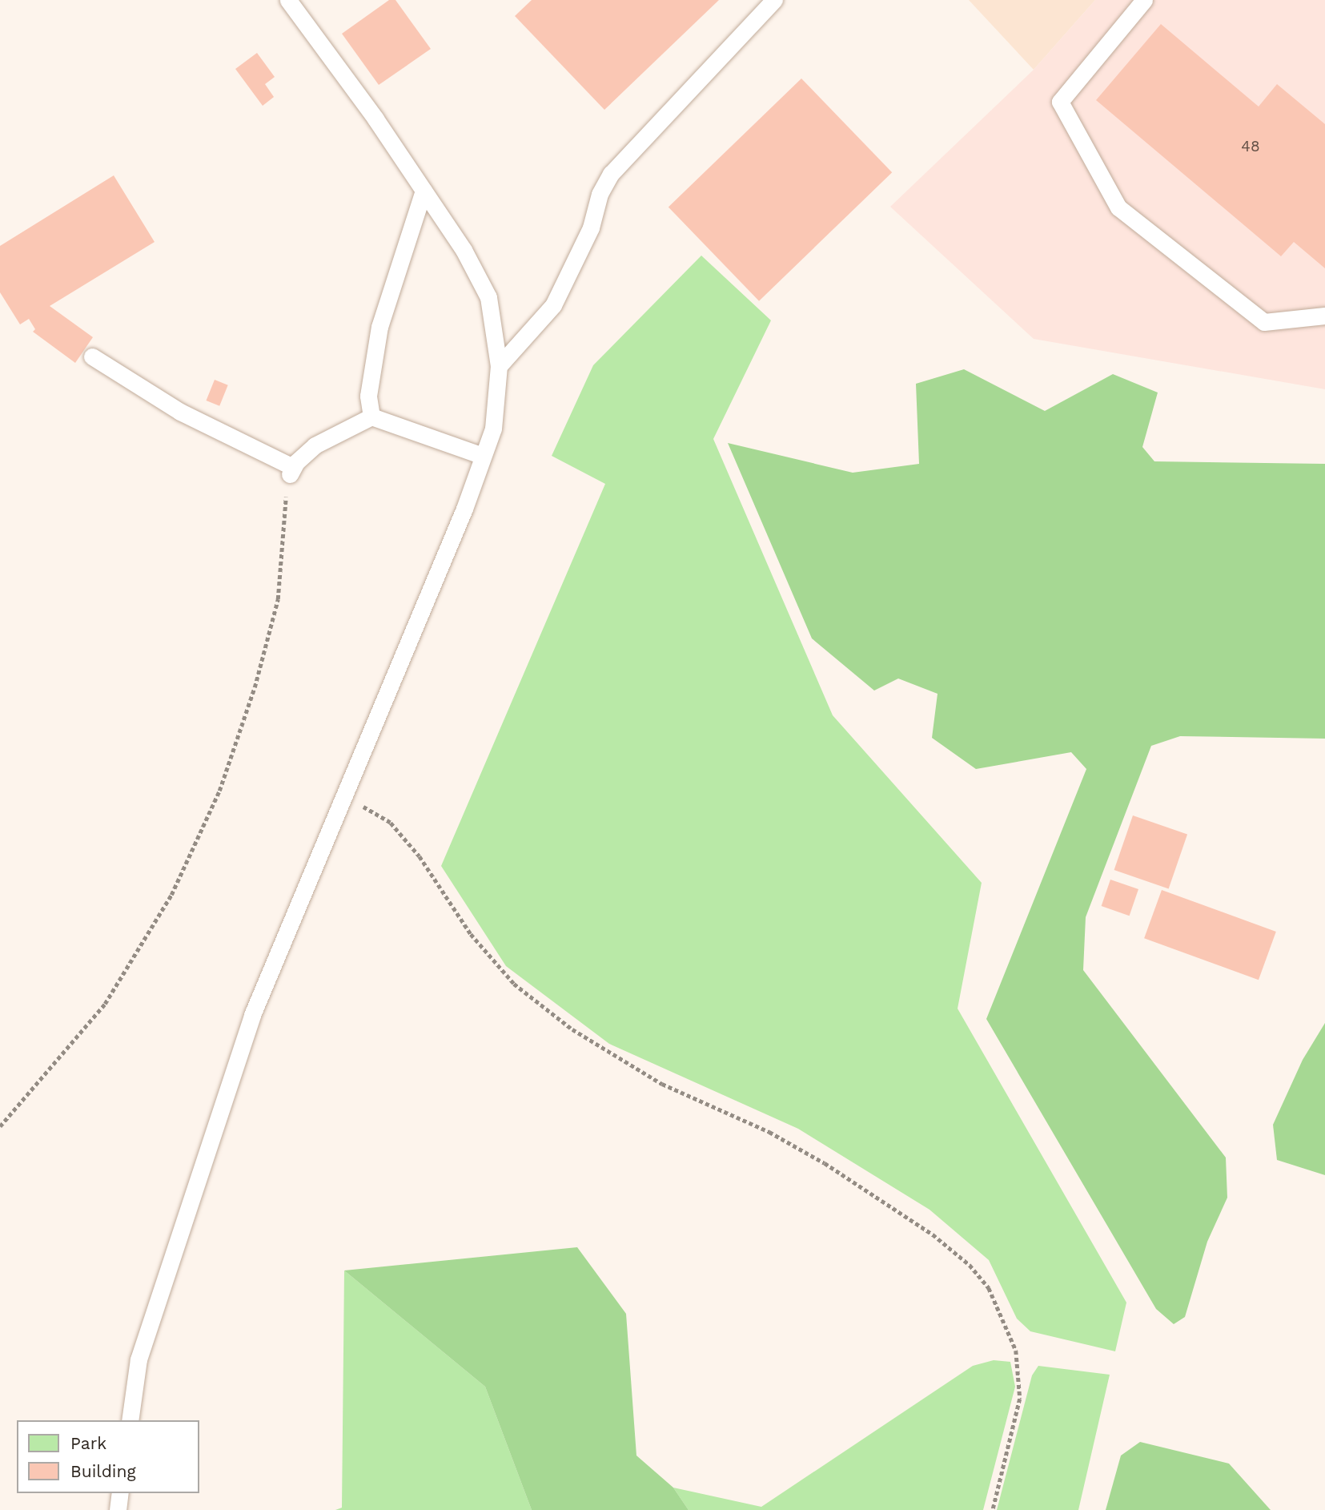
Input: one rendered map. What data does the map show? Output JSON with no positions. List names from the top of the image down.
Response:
{
  "house_numbers": ["48"],
  "legend": ["Park", "Building"]
}
